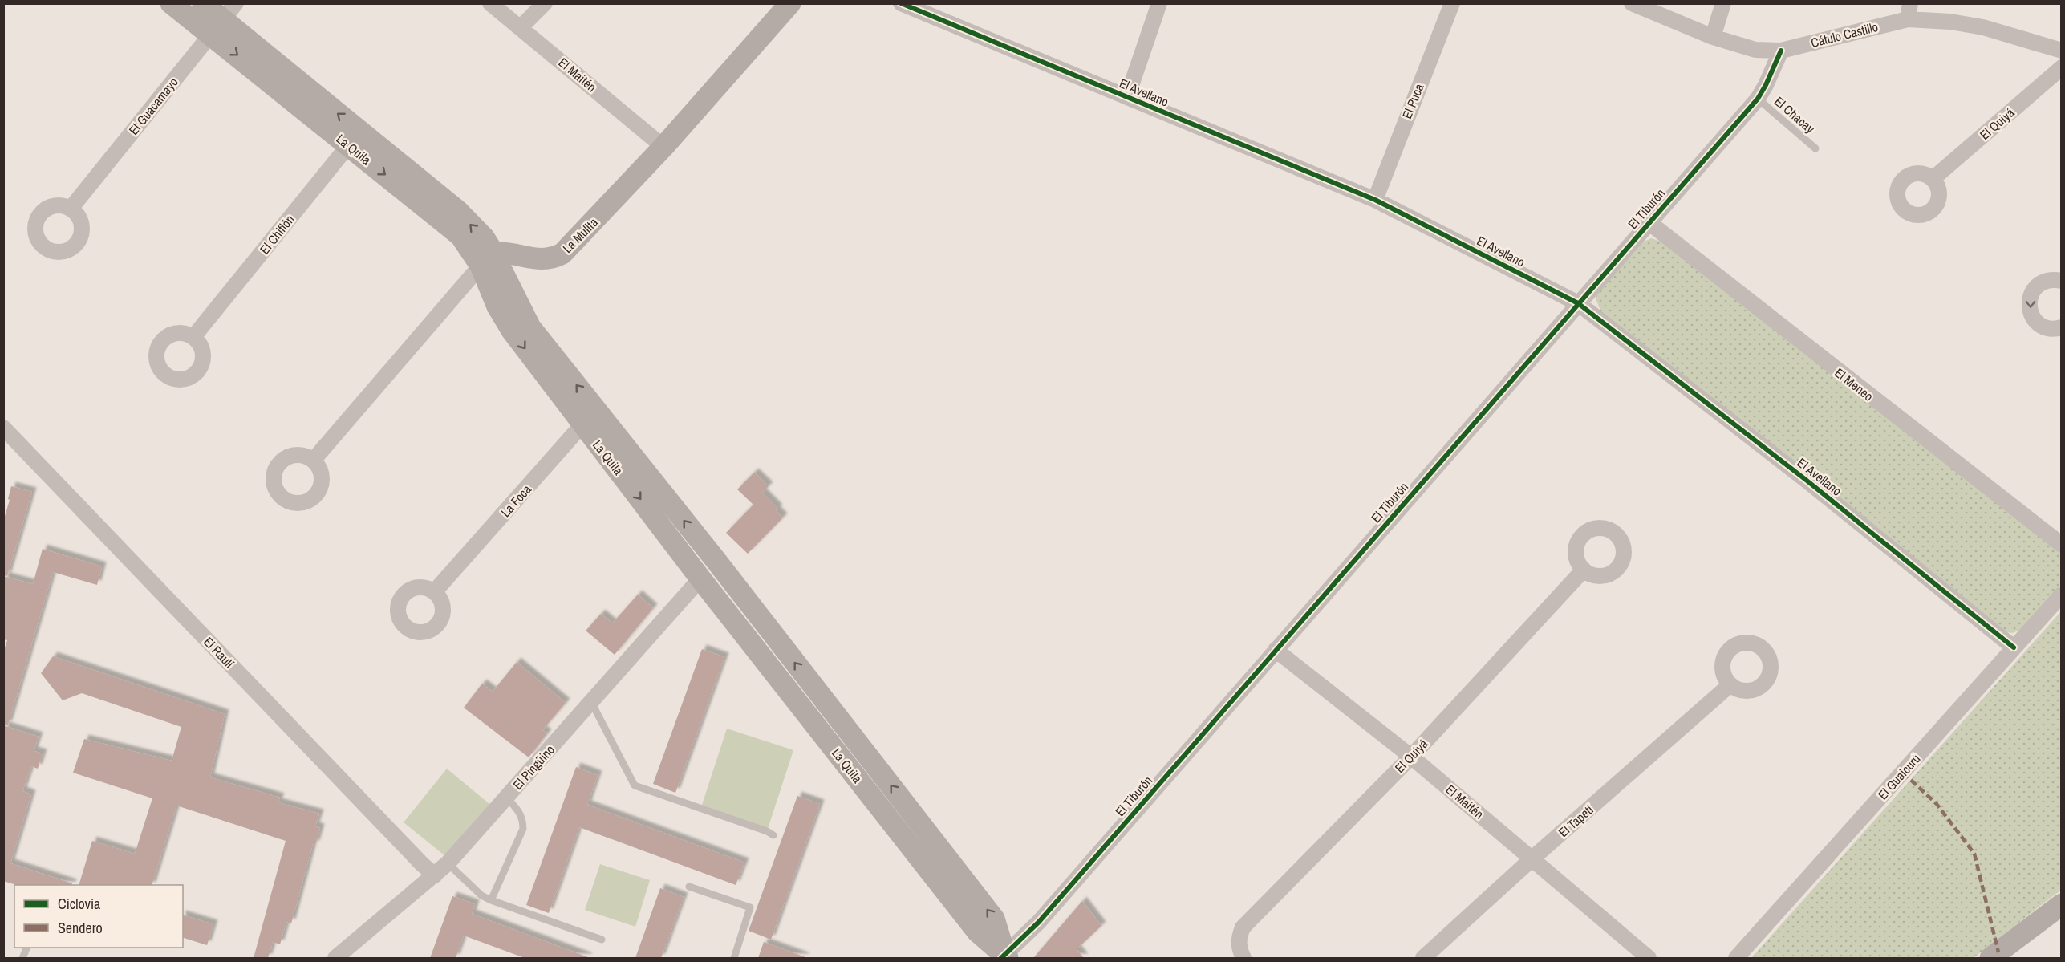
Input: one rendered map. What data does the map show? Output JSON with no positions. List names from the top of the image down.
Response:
{
  "streets": {
    "main road": ["La Quila", "La Mulita", "El Pingüino"],
    "street": [
      "Cátulo Castillo",
      "El Maitén",
      "El Avellano",
      "El Puca",
      "El Guacamayo",
      "El Quiyá",
      "El Tiburón",
      "El Chiflón",
      "El Meneo",
      "La Foca",
      "El Raulí",
      "El Guaicurú",
      "El Tapetí"
    ],
    "lane": ["El Chacay"]
  },
  "crossings": [
    ["Cátulo Castillo", "El Tiburón"],
    ["El Maitén", "El Quiyá"],
    ["El Maitén", "El Tiburón"],
    ["El Maitén", "La Mulita"],
    ["El Maitén", "El Tapetí"],
    ["El Avellano", "El Puca"],
    ["El Avellano", "El Tiburón"],
    ["El Avellano", "El Guaicurú"],
    ["El Guacamayo", "La Quila"],
    ["El Chacay", "El Tiburón"],
    ["La Quila", "El Tiburón"],
    ["La Quila", "El Chiflón"],
    ["La Quila", "La Mulita"],
    ["La Quila", "La Foca"],
    ["La Quila", "El Pingüino"],
    ["El Tiburón", "El Meneo"],
    ["El Raulí", "El Pingüino"]
  ],
  "legend": ["Ciclovía", "Sendero"]
}
